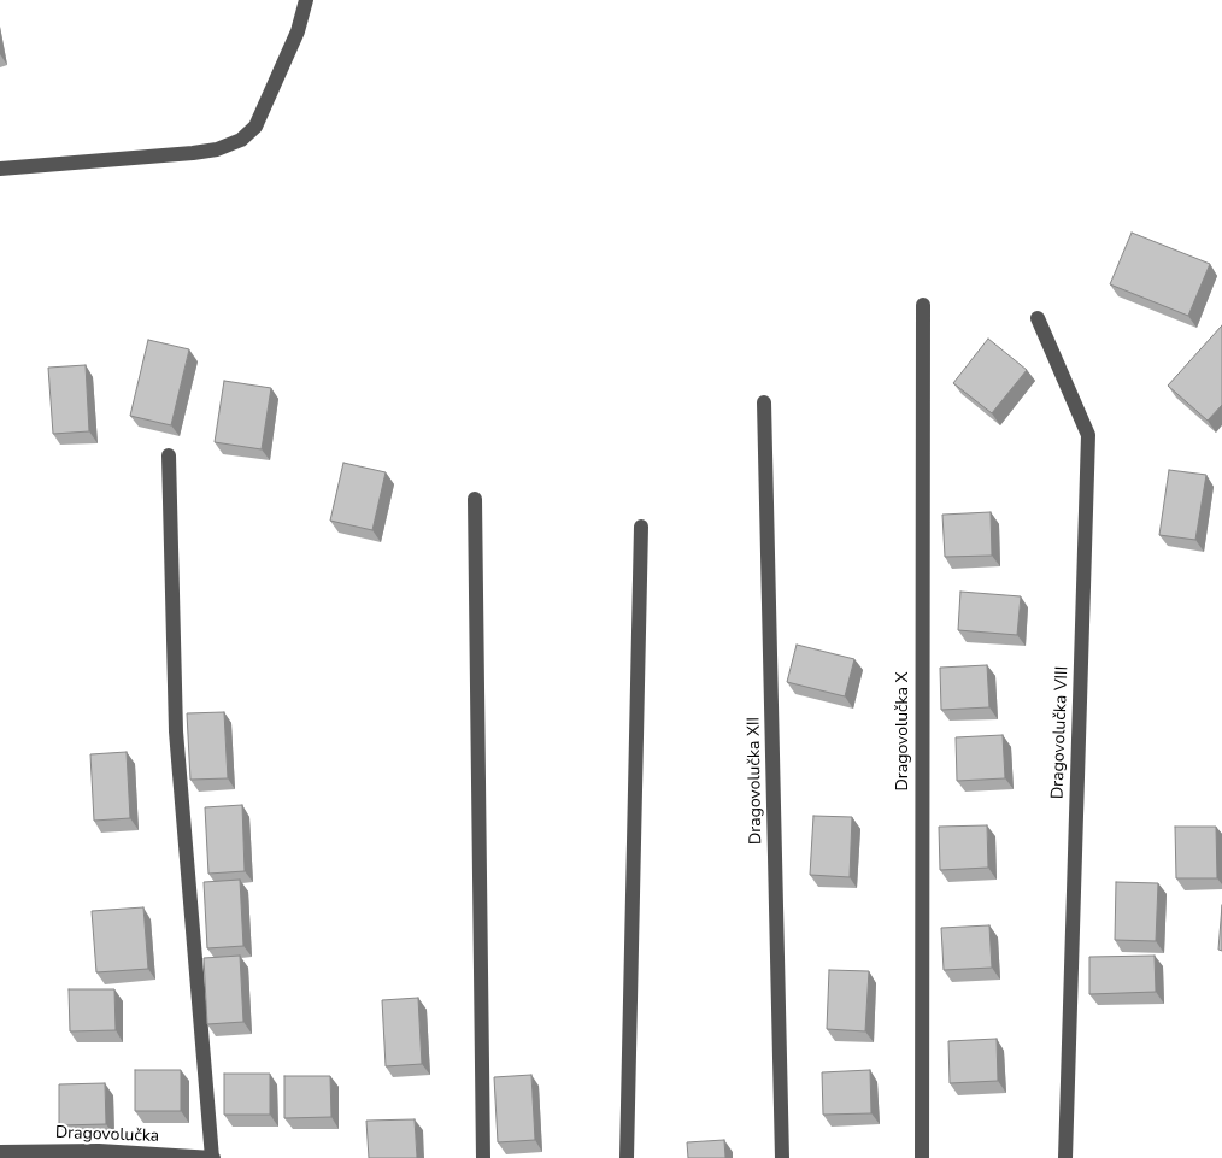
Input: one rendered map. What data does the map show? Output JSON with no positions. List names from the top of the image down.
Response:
{
  "streets": {
    "street": [
      "Dragovolučka X",
      "Dragovolučka VIII",
      "Dragovolučka XII",
      "Dragovolučka"
    ]
  }
}
